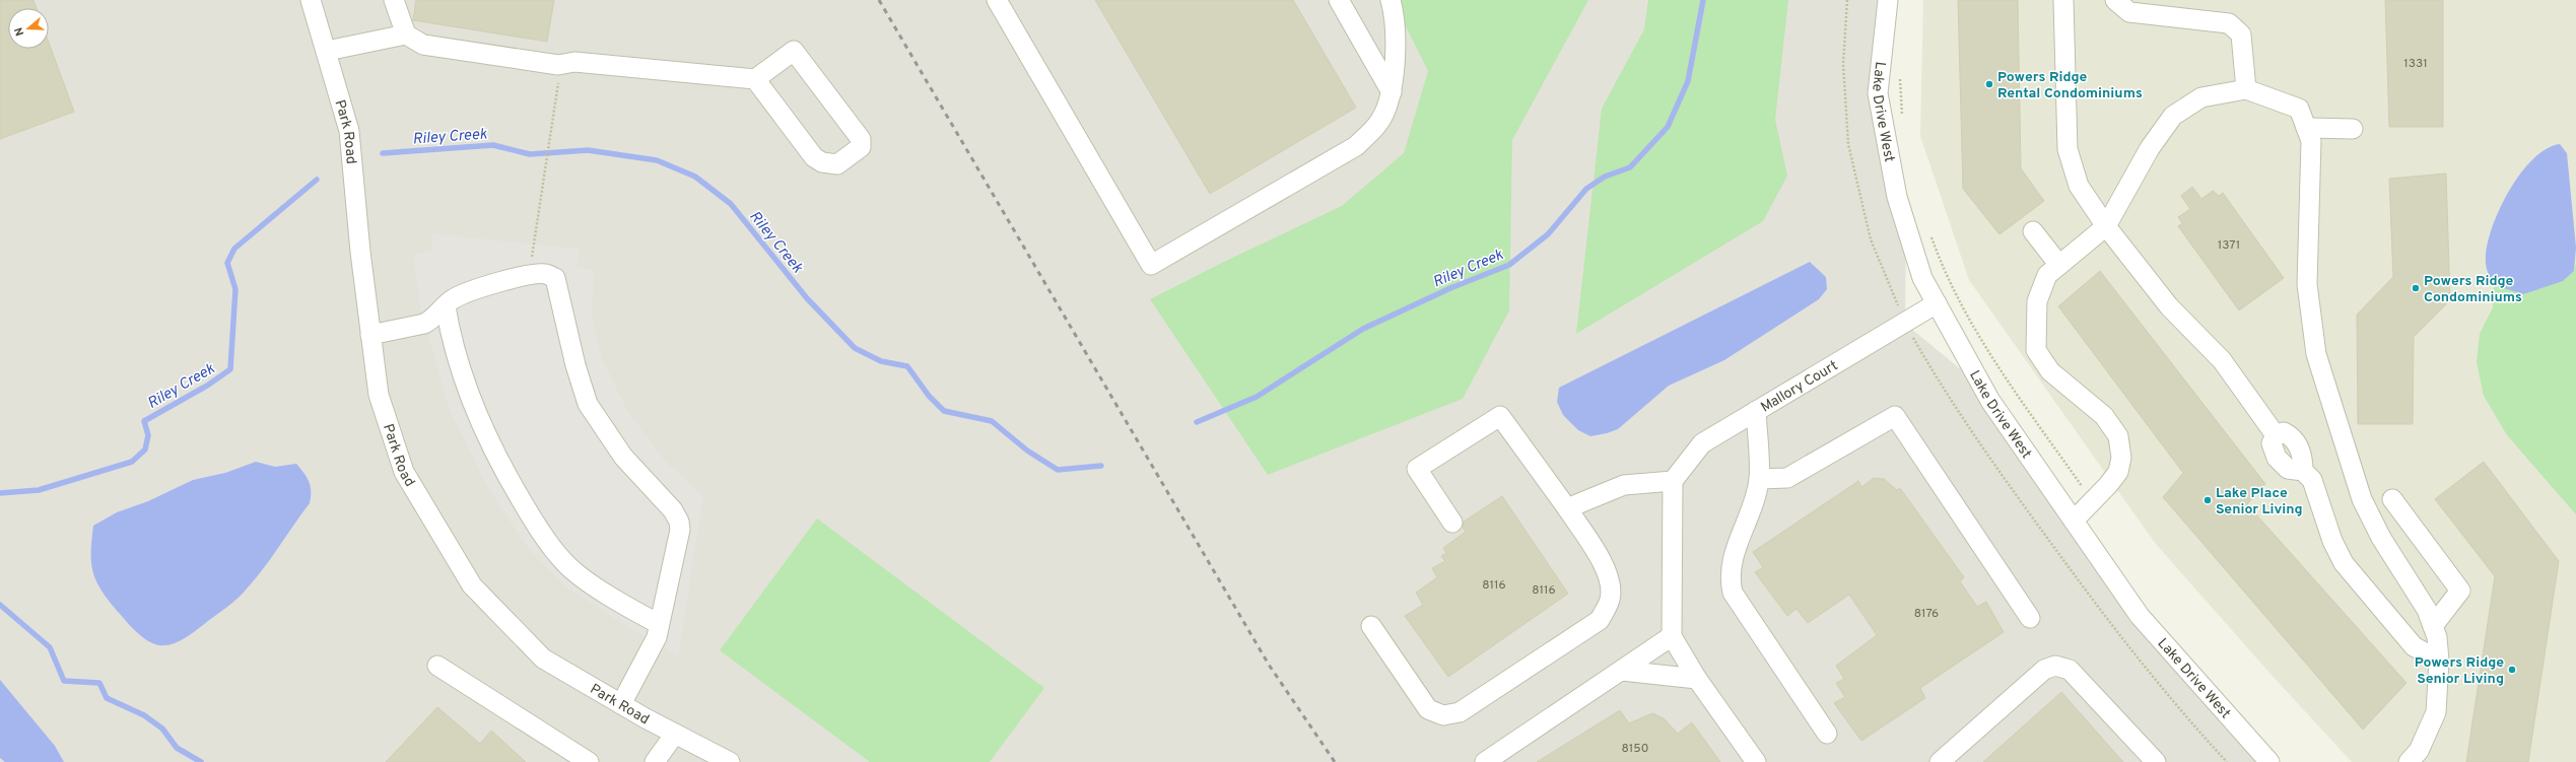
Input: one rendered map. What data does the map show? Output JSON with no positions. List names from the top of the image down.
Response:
{
  "streets": {
    "street": ["Lake Drive West", "Park Road", "Mallory Court"]
  },
  "crossings": [
    ["Lake Drive West", "Mallory Court"]
  ],
  "water": ["Riley Creek"],
  "places": [
    "Powers Ridge Rental Condominiums",
    "Powers Ridge Condominiums",
    "Lake Place Senior Living",
    "Powers Ridge Senior Living"
  ],
  "house_numbers": [
    "1331",
    "1371",
    "8116",
    "8116",
    "8176",
    "8150"
  ],
  "north": "left"
}
